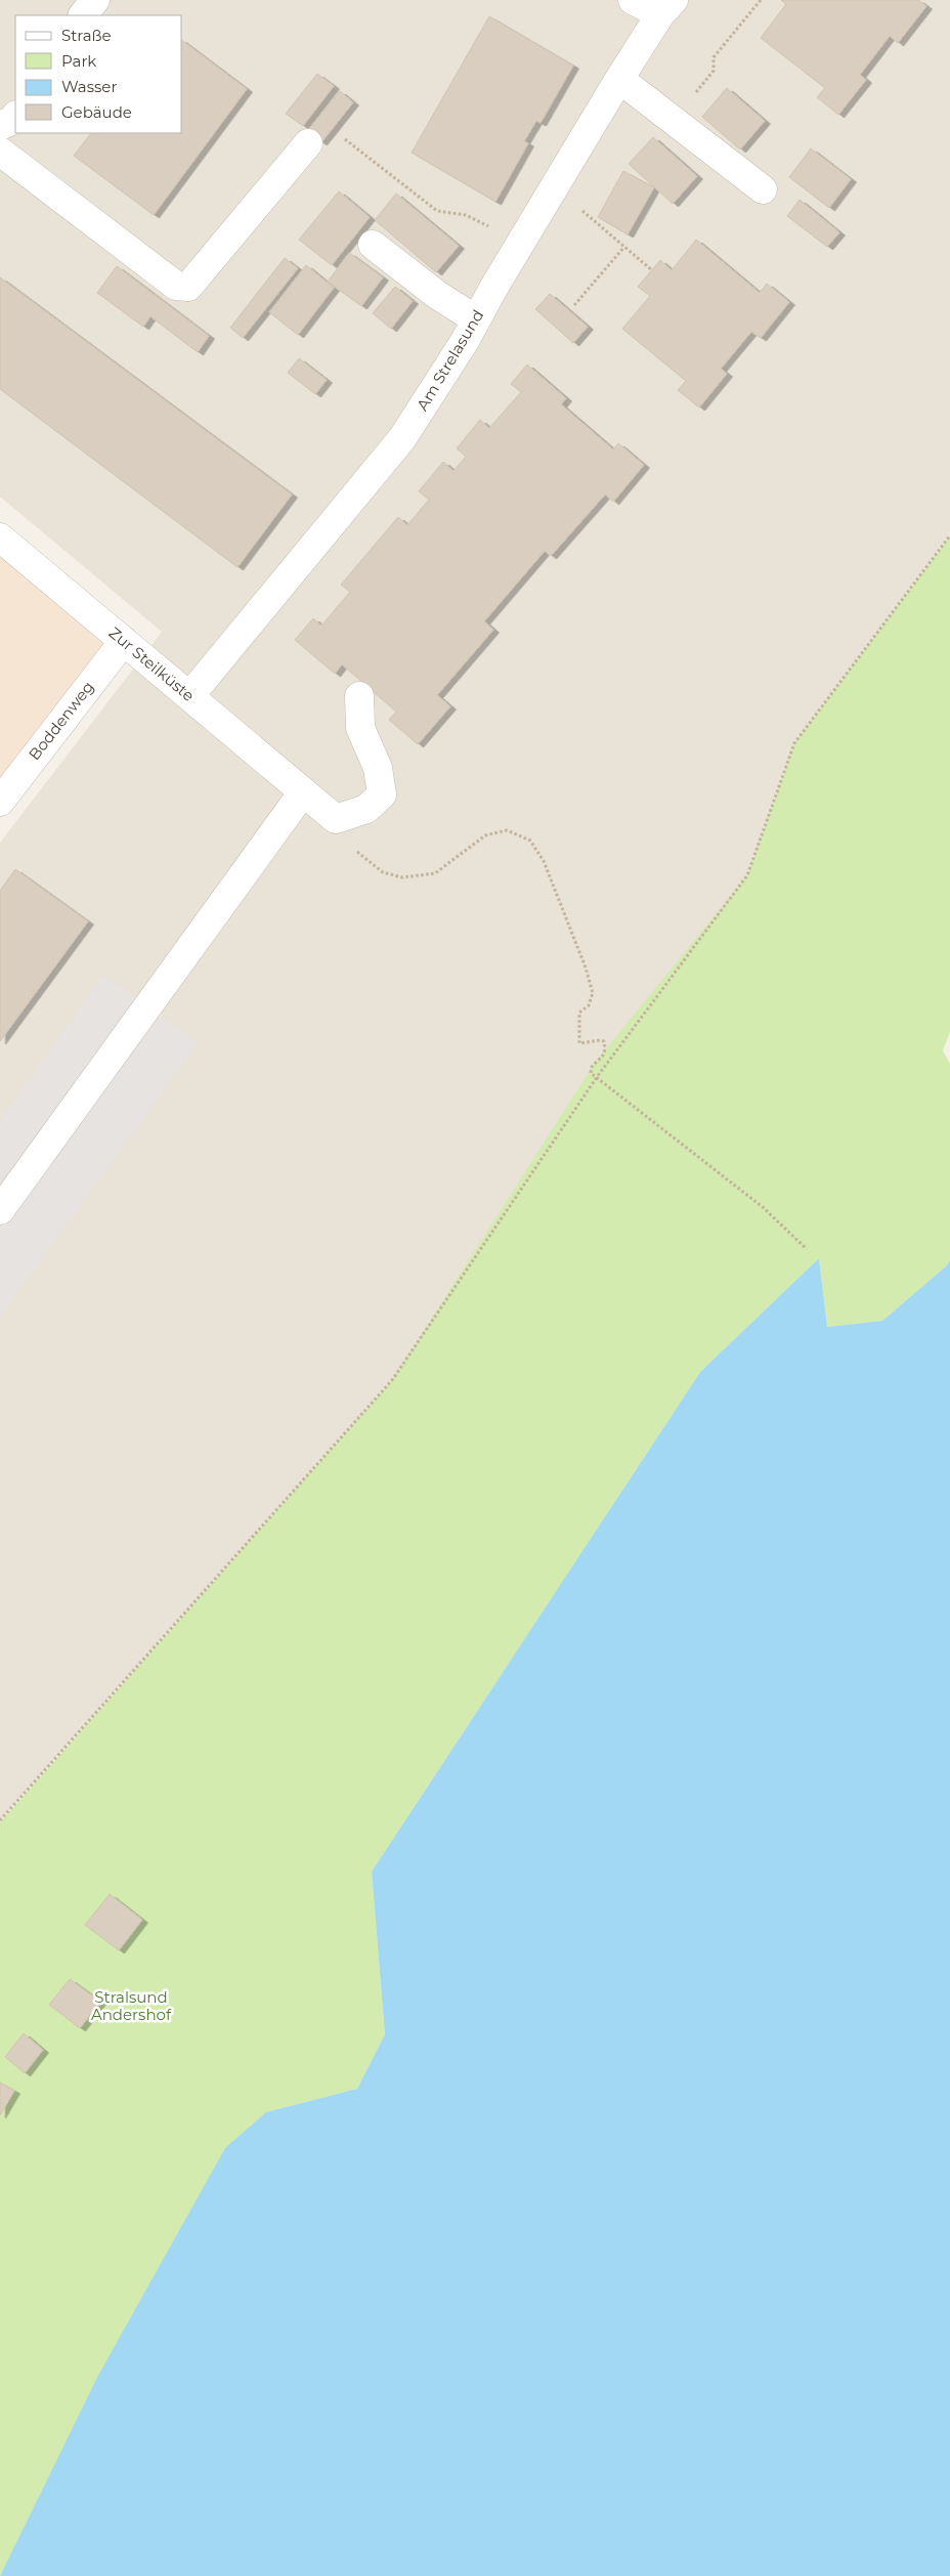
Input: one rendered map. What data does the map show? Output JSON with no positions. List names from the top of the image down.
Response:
{
  "streets": {
    "street": ["Am Strelasund", "Zur Steilküste", "Boddenweg"]
  },
  "crossings": [
    ["Am Strelasund", "Zur Steilküste"],
    ["Zur Steilküste", "Boddenweg"]
  ],
  "parks": ["Stralsund Andershof"],
  "legend": [
    "Straße",
    "Park",
    "Wasser",
    "Gebäude"
  ]
}
